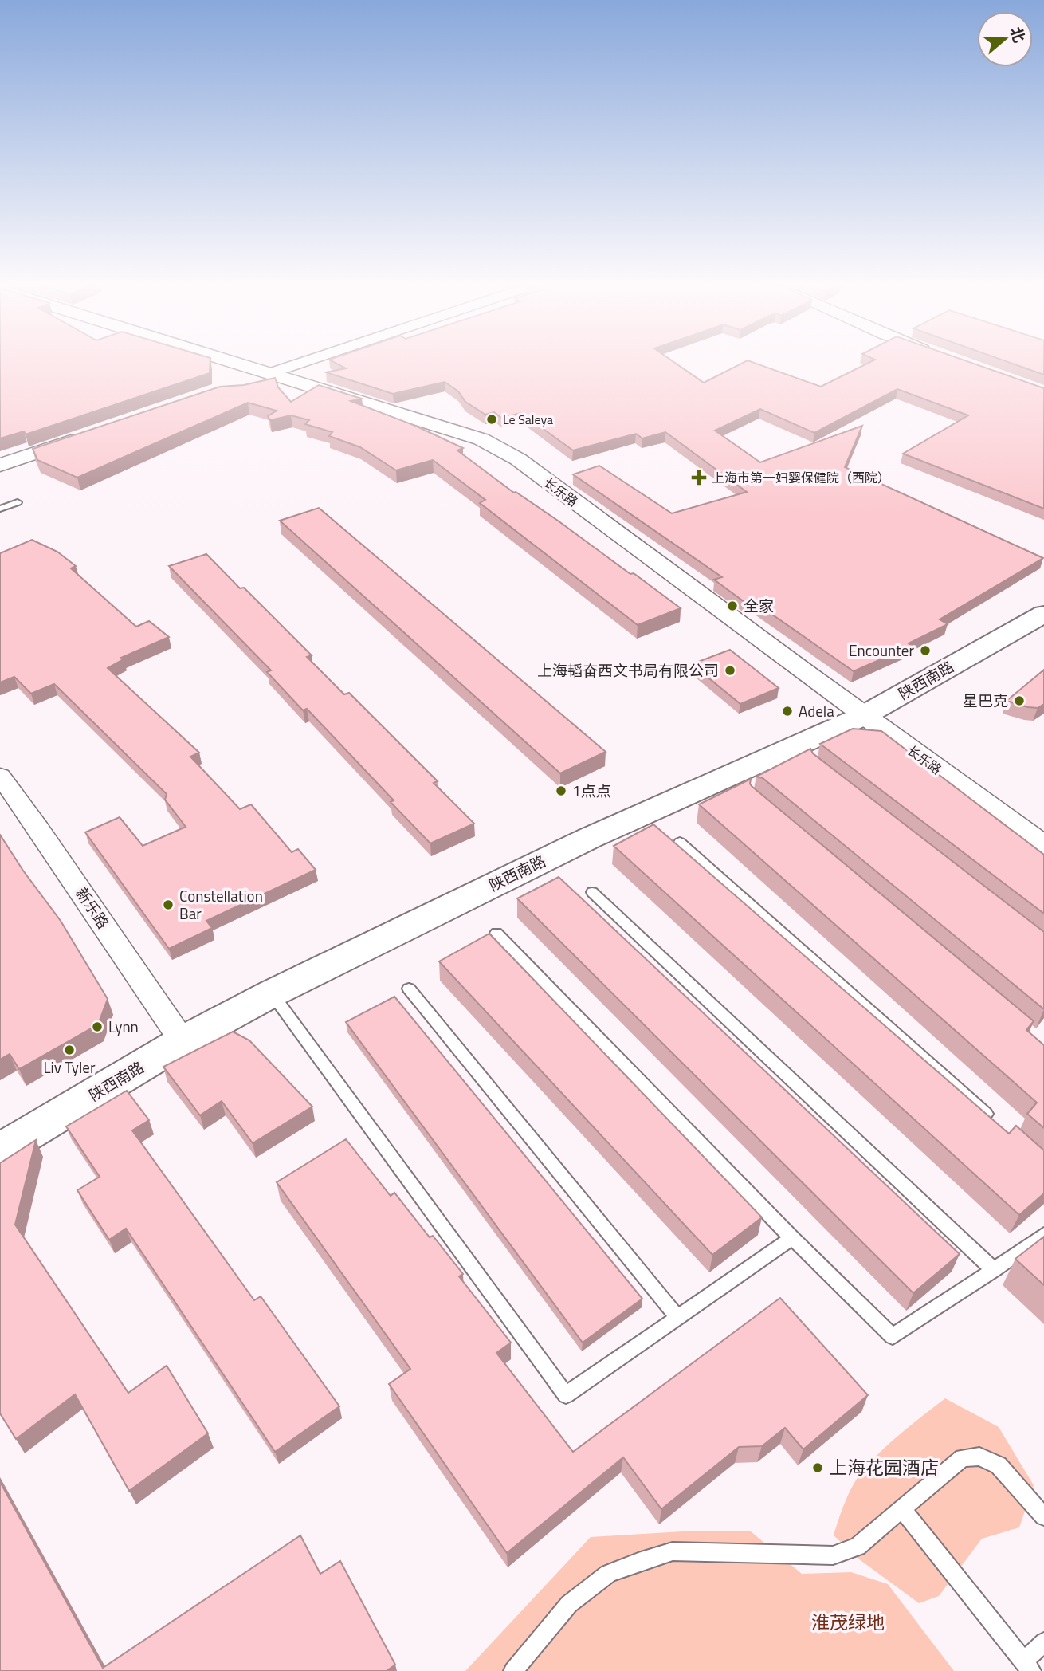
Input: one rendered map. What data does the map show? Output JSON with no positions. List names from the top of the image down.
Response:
{
  "streets": {
    "main road": ["陕西南路"],
    "street": ["长乐路", "新乐路"]
  },
  "crossings": [
    ["长乐路", "陕西南路"],
    ["陕西南路", "新乐路"]
  ],
  "parks": ["淮茂绿地"],
  "places": {
    "other": [
      "Le Saleya",
      "全家",
      "Encounter",
      "上海韬奋西文书局有限公司",
      "星巴克",
      "Adela",
      "1点点",
      "Constellation Bar",
      "Lynn",
      "Liv Tyler",
      "上海花园酒店"
    ],
    "health": ["上海市第一妇婴保健院（西院）"]
  },
  "north": "right"
}
